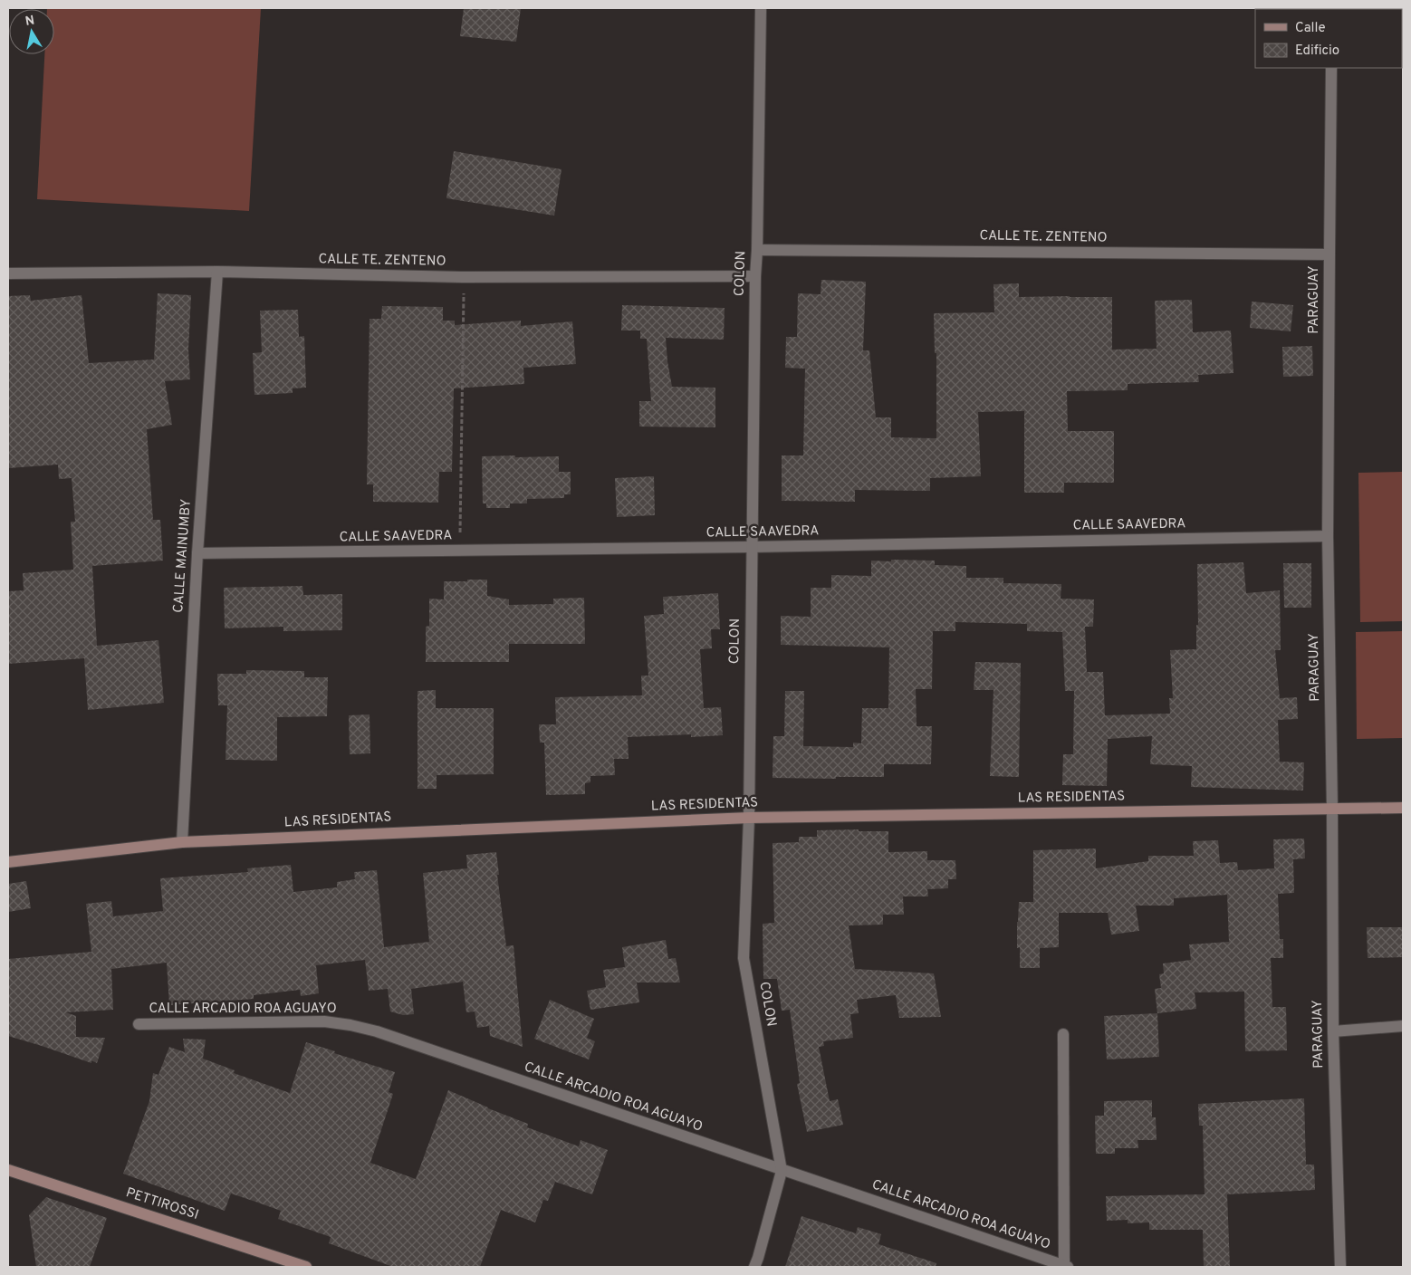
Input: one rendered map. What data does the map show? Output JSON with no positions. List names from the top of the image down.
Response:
{
  "streets": {
    "main road": ["LAS RESIDENTAS", "PETTIROSSI"],
    "street": [
      "CALLE TE. ZENTENO",
      "COLON",
      "PARAGUAY",
      "CALLE SAAVEDRA",
      "CALLE MAINUMBY",
      "CALLE ARCADIO ROA AGUAYO"
    ]
  },
  "crossings": [
    ["CALLE TE. ZENTENO", "COLON"],
    ["CALLE TE. ZENTENO", "PARAGUAY"],
    ["CALLE TE. ZENTENO", "CALLE MAINUMBY"],
    ["COLON", "CALLE SAAVEDRA"],
    ["COLON", "LAS RESIDENTAS"],
    ["COLON", "CALLE ARCADIO ROA AGUAYO"],
    ["PARAGUAY", "CALLE SAAVEDRA"],
    ["PARAGUAY", "LAS RESIDENTAS"],
    ["CALLE SAAVEDRA", "CALLE MAINUMBY"],
    ["CALLE MAINUMBY", "LAS RESIDENTAS"]
  ],
  "legend": ["Calle", "Edificio"],
  "north": "top"
}
